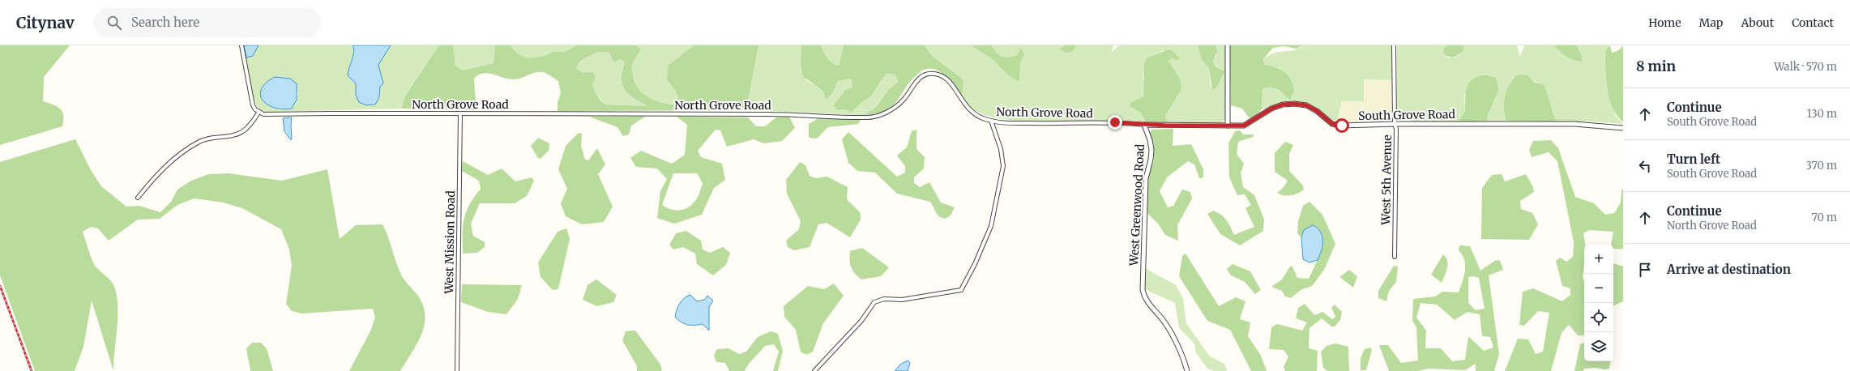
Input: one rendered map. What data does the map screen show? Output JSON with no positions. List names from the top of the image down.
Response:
{
  "streets": {
    "street": [
      "North Grove Road",
      "South Grove Road",
      "West 5th Avenue",
      "West Greenwood Road",
      "West Mission Road"
    ]
  },
  "crossings": [
    ["North Grove Road", "South Grove Road"],
    ["North Grove Road", "West Greenwood Road"],
    ["North Grove Road", "West Mission Road"],
    ["South Grove Road", "West 5th Avenue"],
    ["South Grove Road", "West Greenwood Road"]
  ],
  "page": {
    "header": "Citynav",
    "search": "Search here",
    "nav": [
      "Home",
      "Map",
      "About",
      "Contact"
    ],
    "heading": ["8 min", "Walk · 570 m"],
    "list": [
      ["Continue", "South Grove Road", "130 m"],
      ["Turn left", "South Grove Road", "370 m"],
      ["Continue", "North Grove Road", "70 m"],
      "Arrive at destination"
    ],
    "map_buttons": ["+", "−"]
  }
}
